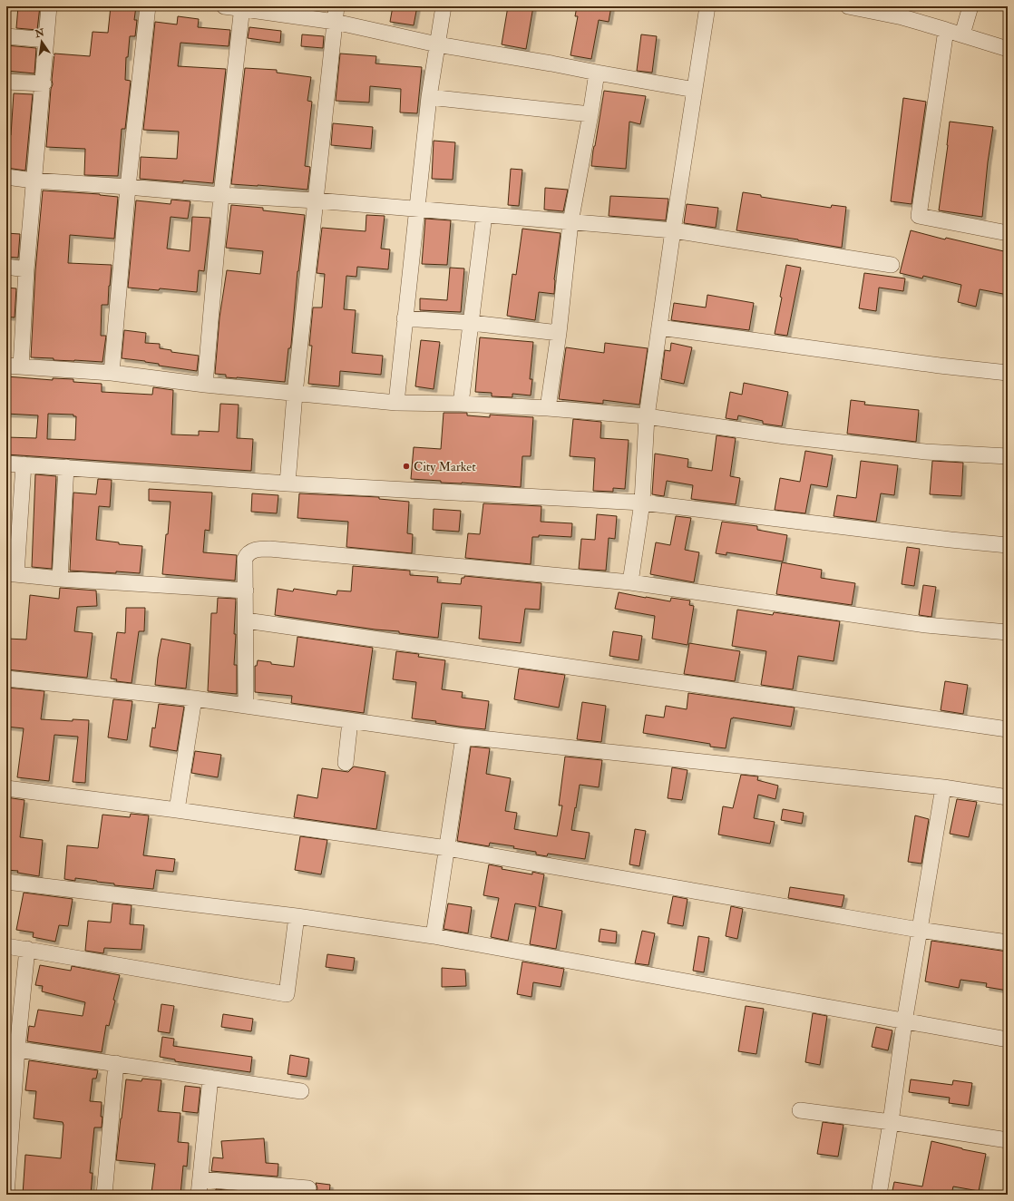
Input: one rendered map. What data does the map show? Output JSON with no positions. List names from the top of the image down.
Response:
{
  "places": ["City Market"],
  "north": "top"
}
